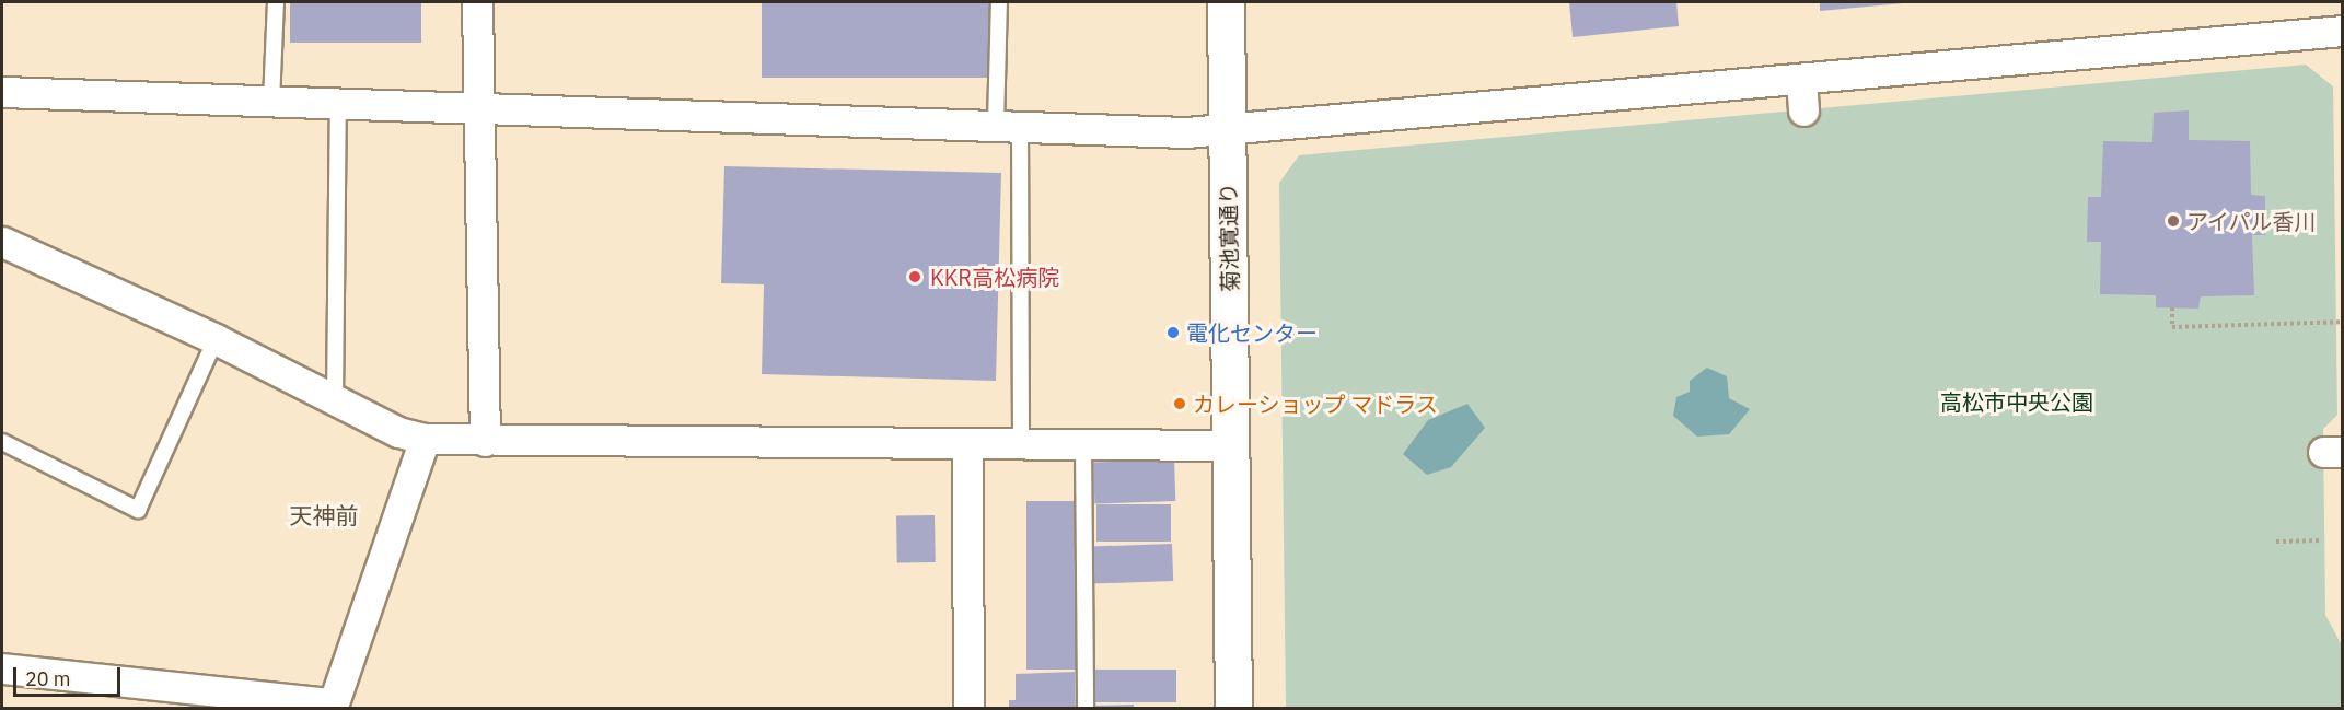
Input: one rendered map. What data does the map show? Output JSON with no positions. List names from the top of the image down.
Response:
{
  "streets": {
    "street": ["菊池寛通り"]
  },
  "districts": ["天神前"],
  "parks": ["高松市中央公園"],
  "places": [
    "アイパル香川",
    "KKR高松病院",
    "電化センター",
    "カレーショップ マドラス"
  ],
  "scale_bar": "20 m"
}
